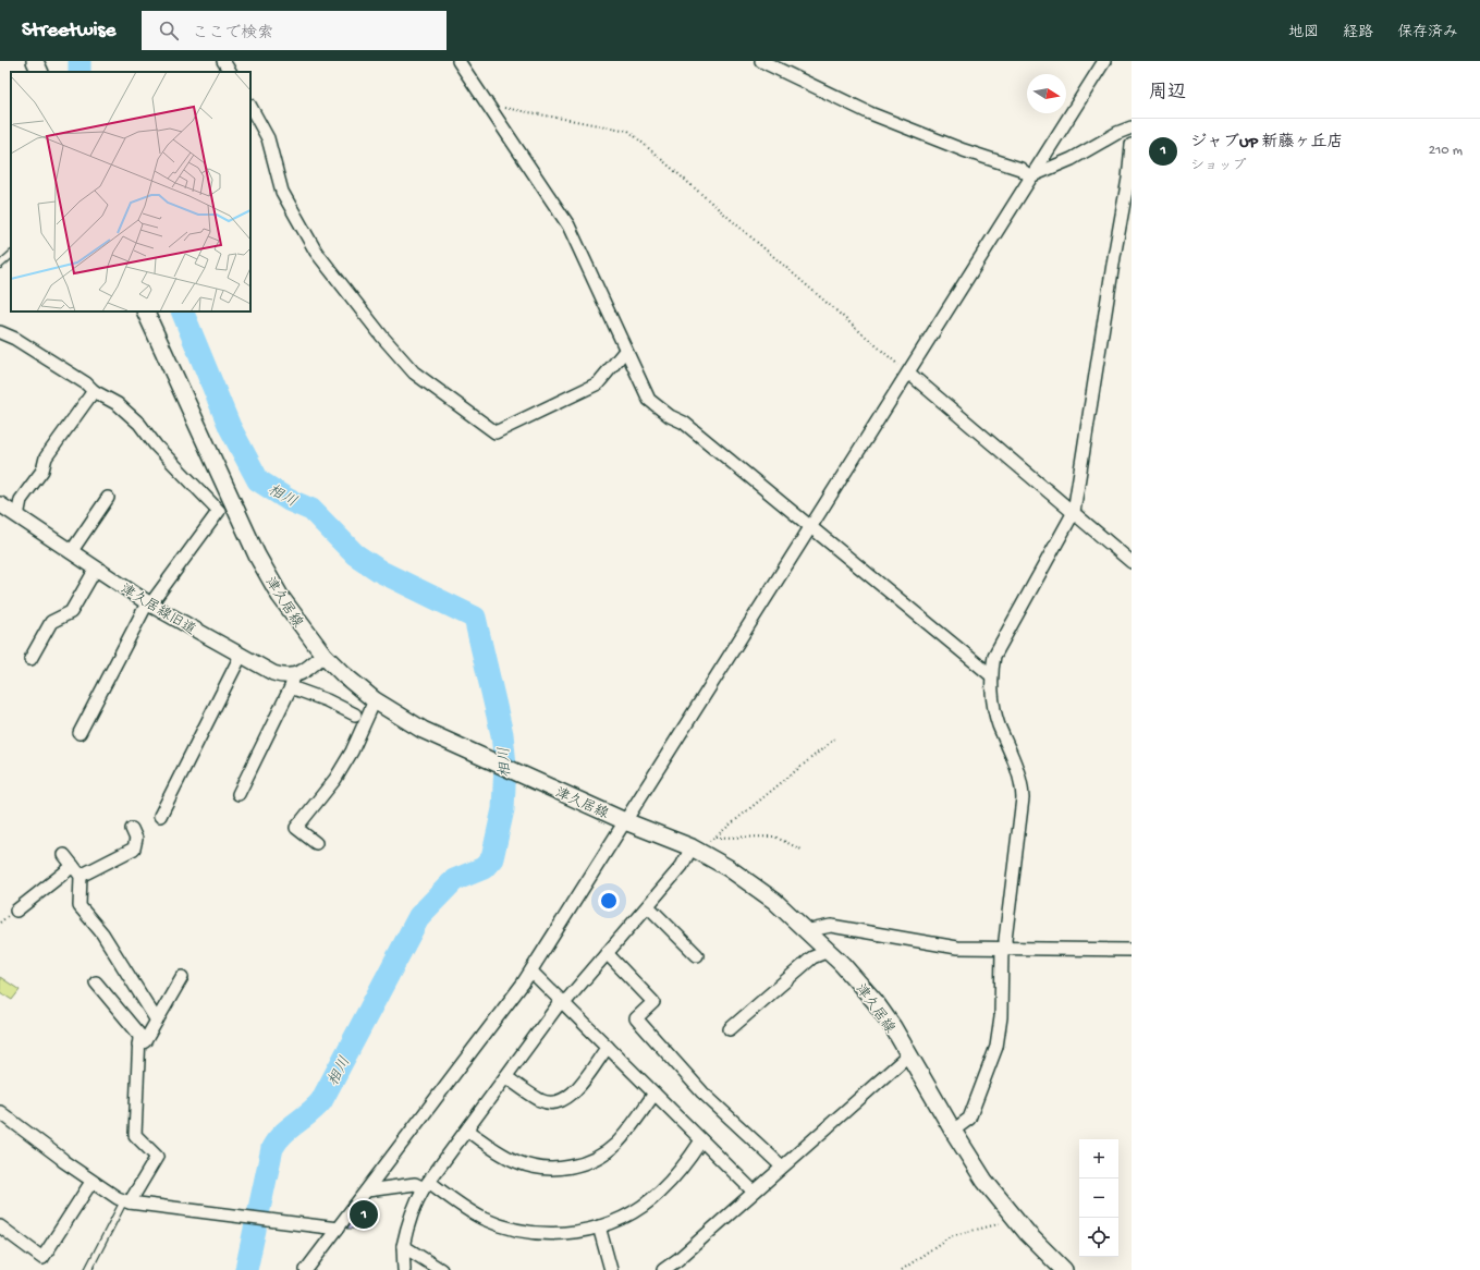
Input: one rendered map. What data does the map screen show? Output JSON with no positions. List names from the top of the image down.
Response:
{
  "streets": {
    "main road": ["津久居線"],
    "street": ["津久居線旧道"]
  },
  "water": ["相川"],
  "north": "right",
  "page": {
    "header": "Streetwise",
    "search": "ここで検索",
    "nav": ["地図", "経路", "保存済み"],
    "heading": "周辺",
    "list": [
      {
        "mark": "1",
        "name": "ジャブUP 新藤ヶ丘店",
        "note": "ショップ",
        "value": "210 m"
      }
    ],
    "map_buttons": ["+", "−"],
    "pins": "1"
  }
}
